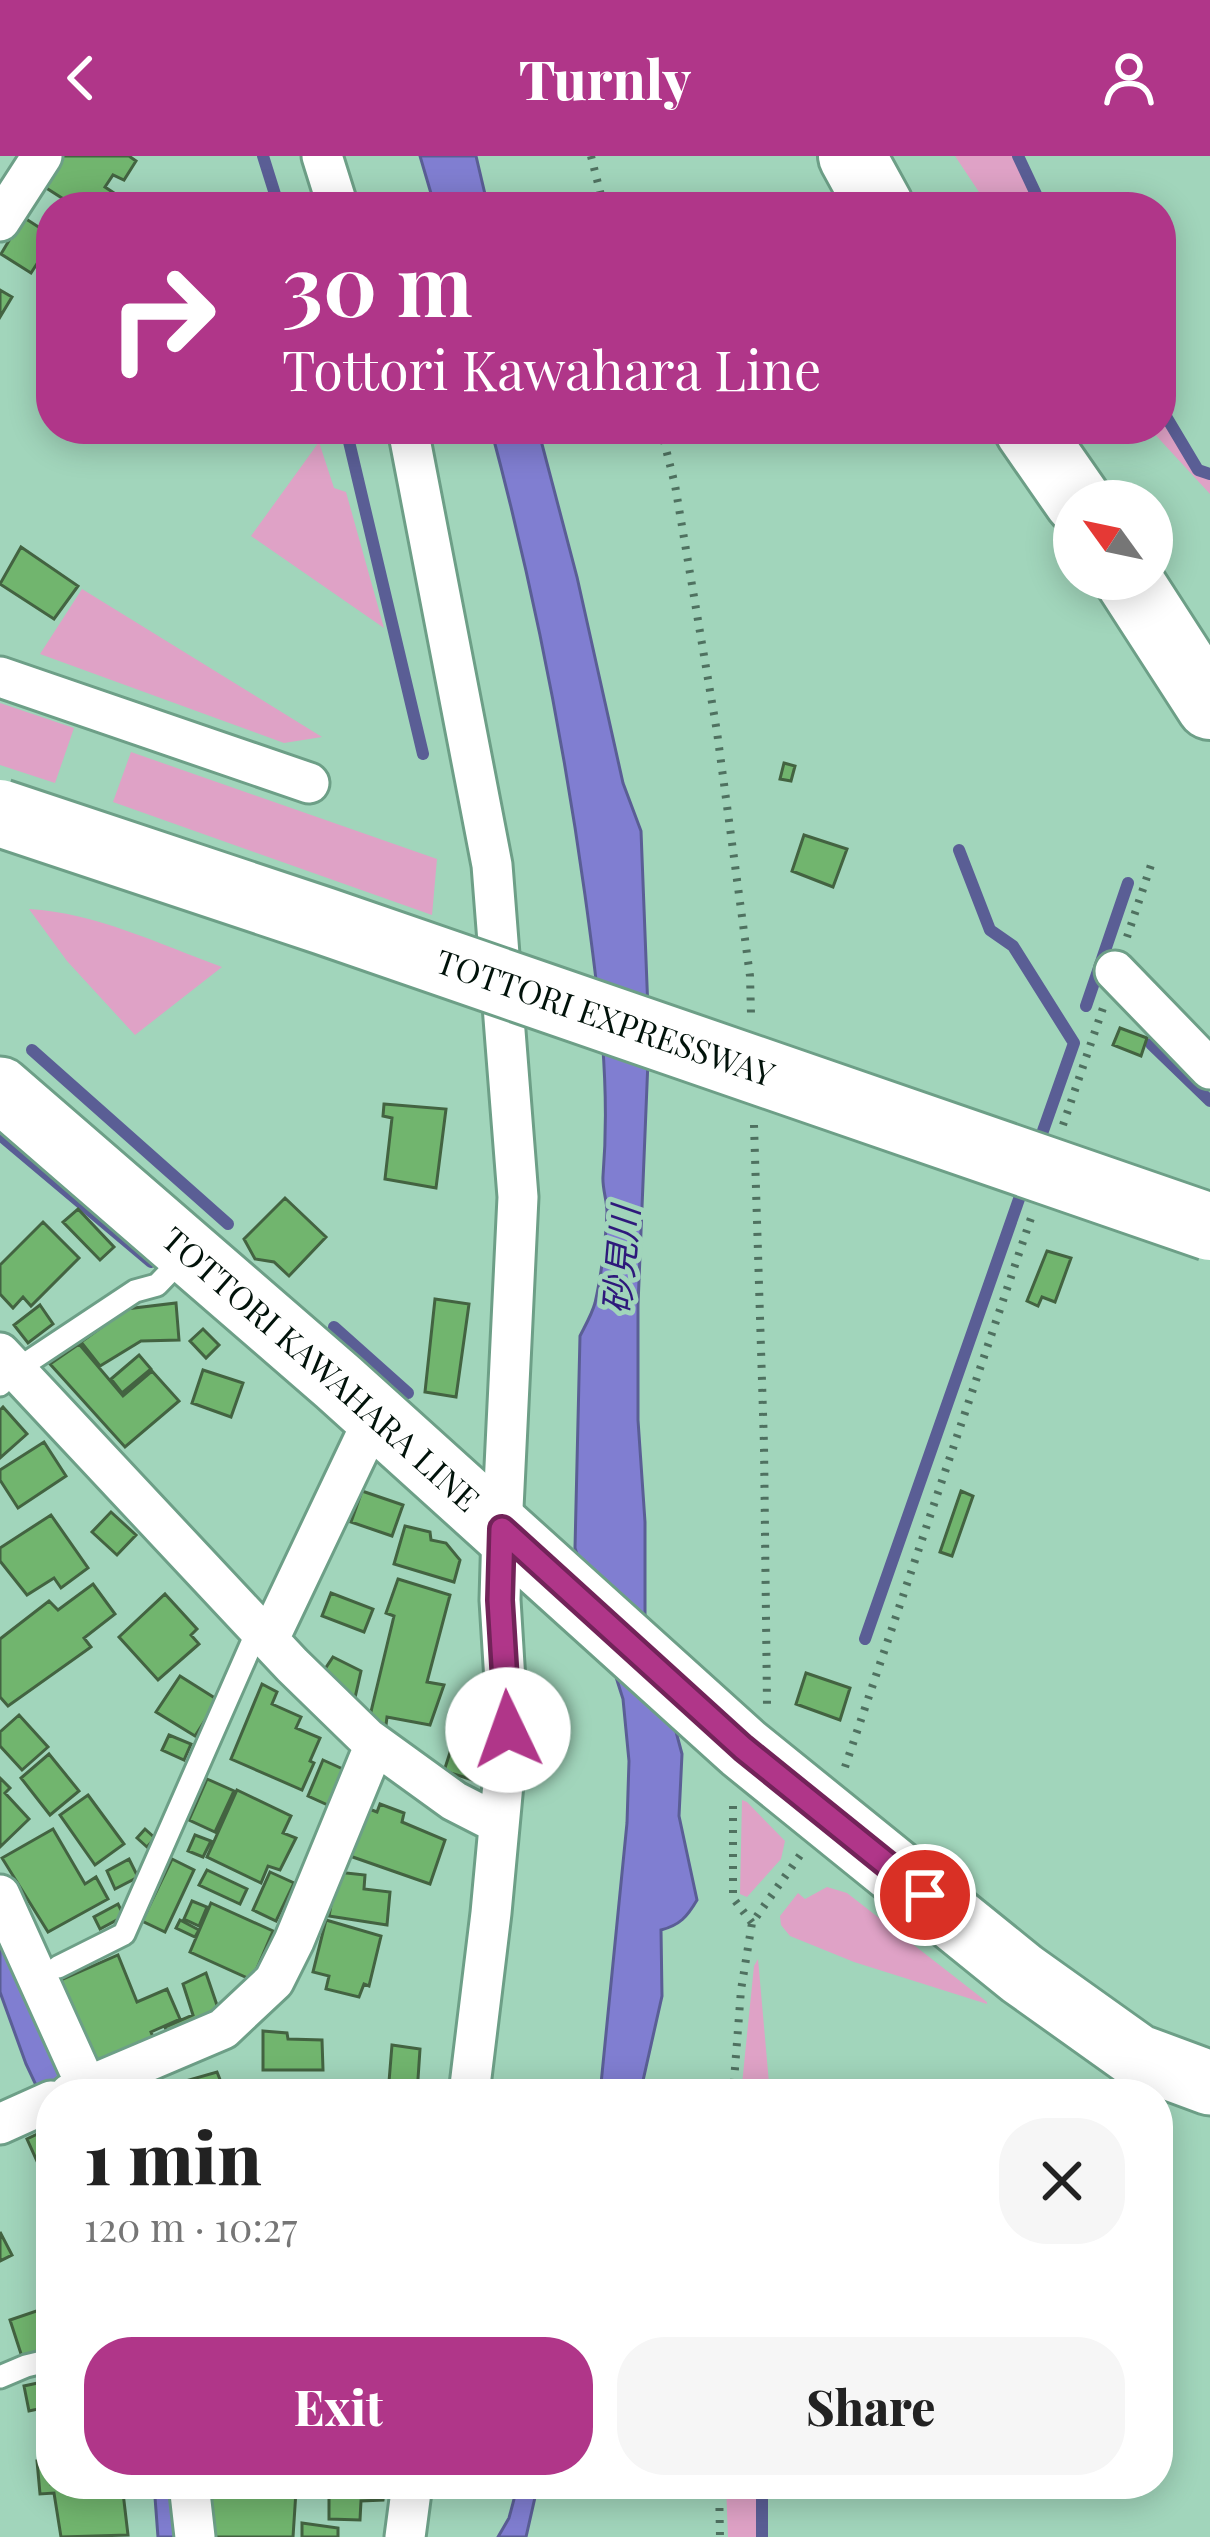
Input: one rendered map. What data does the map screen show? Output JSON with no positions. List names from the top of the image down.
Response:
{
  "streets": {
    "highway": ["TOTTORI EXPRESSWAY"],
    "main road": ["TOTTORI KAWAHARA LINE"]
  },
  "water": ["砂見川"],
  "north": "top left",
  "page": {
    "header": "Turnly",
    "turn": ["30 m", "Tottori Kawahara Line"],
    "heading": ["1 min", "120 m · 10:27"],
    "buttons": ["Exit", "Share"]
  }
}
